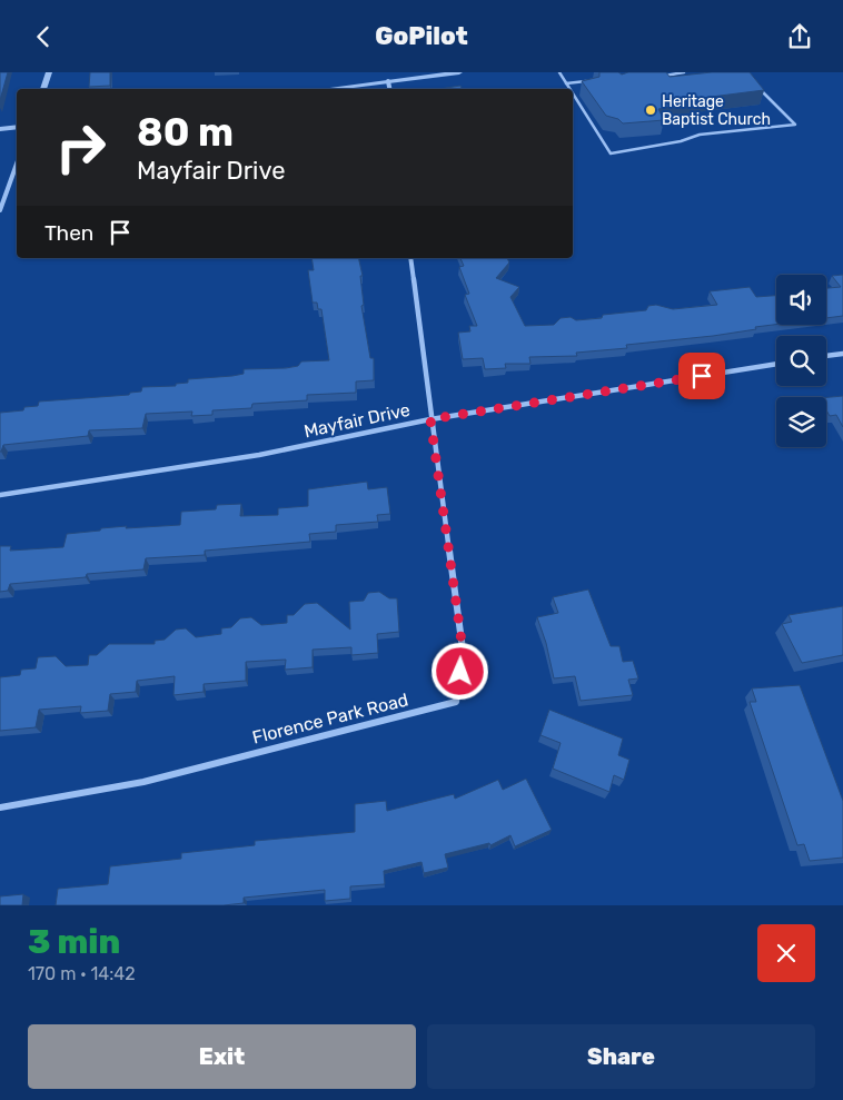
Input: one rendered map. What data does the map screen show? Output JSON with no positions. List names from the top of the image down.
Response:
{
  "streets": {
    "street": ["Mayfair Drive", "Florence Park Road"]
  },
  "crossings": [
    ["Mayfair Drive", "Florence Park Road"]
  ],
  "places": ["Heritage Baptist Church"],
  "page": {
    "header": "GoPilot",
    "turn": ["80 m", "Mayfair Drive"],
    "then": "Then",
    "heading": ["3 min", "170 m · 14:42"],
    "buttons": ["Exit", "Share"]
  }
}
